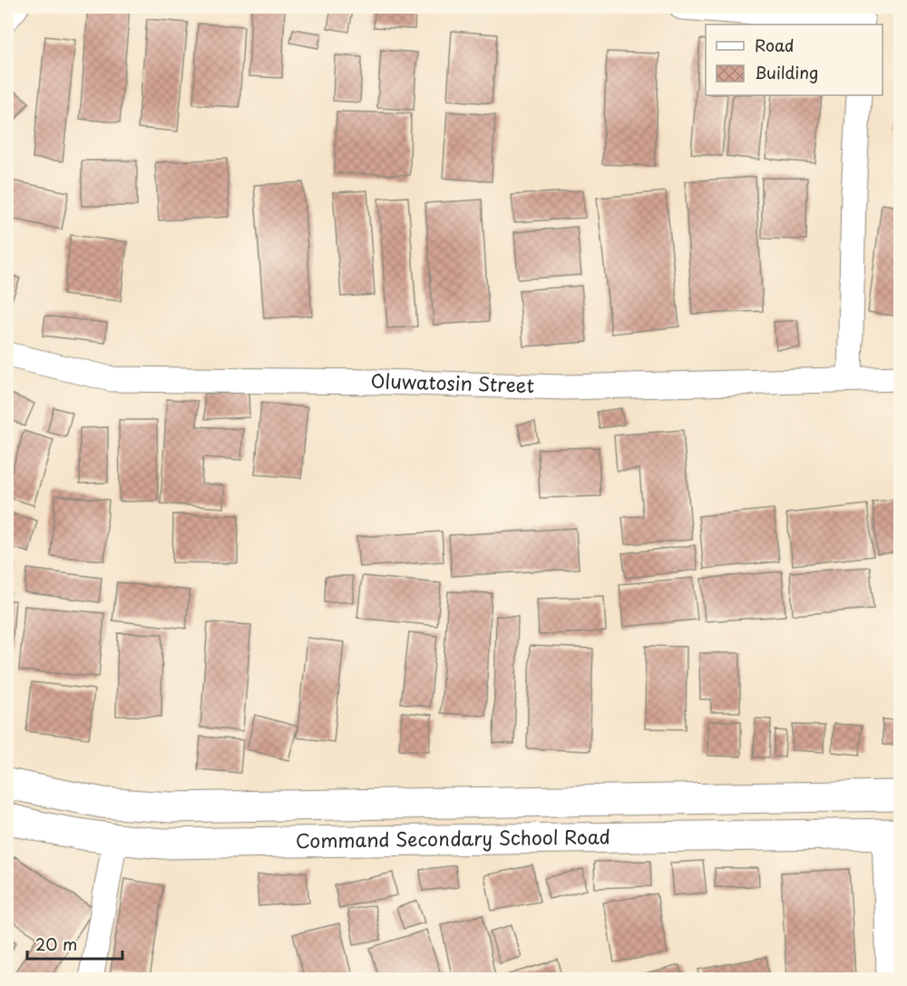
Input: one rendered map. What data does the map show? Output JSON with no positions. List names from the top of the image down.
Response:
{
  "streets": {
    "main road": ["Command Secondary School Road"],
    "street": ["Oluwatosin Street"]
  },
  "legend": ["Road", "Building"],
  "scale_bar": "20 m"
}
